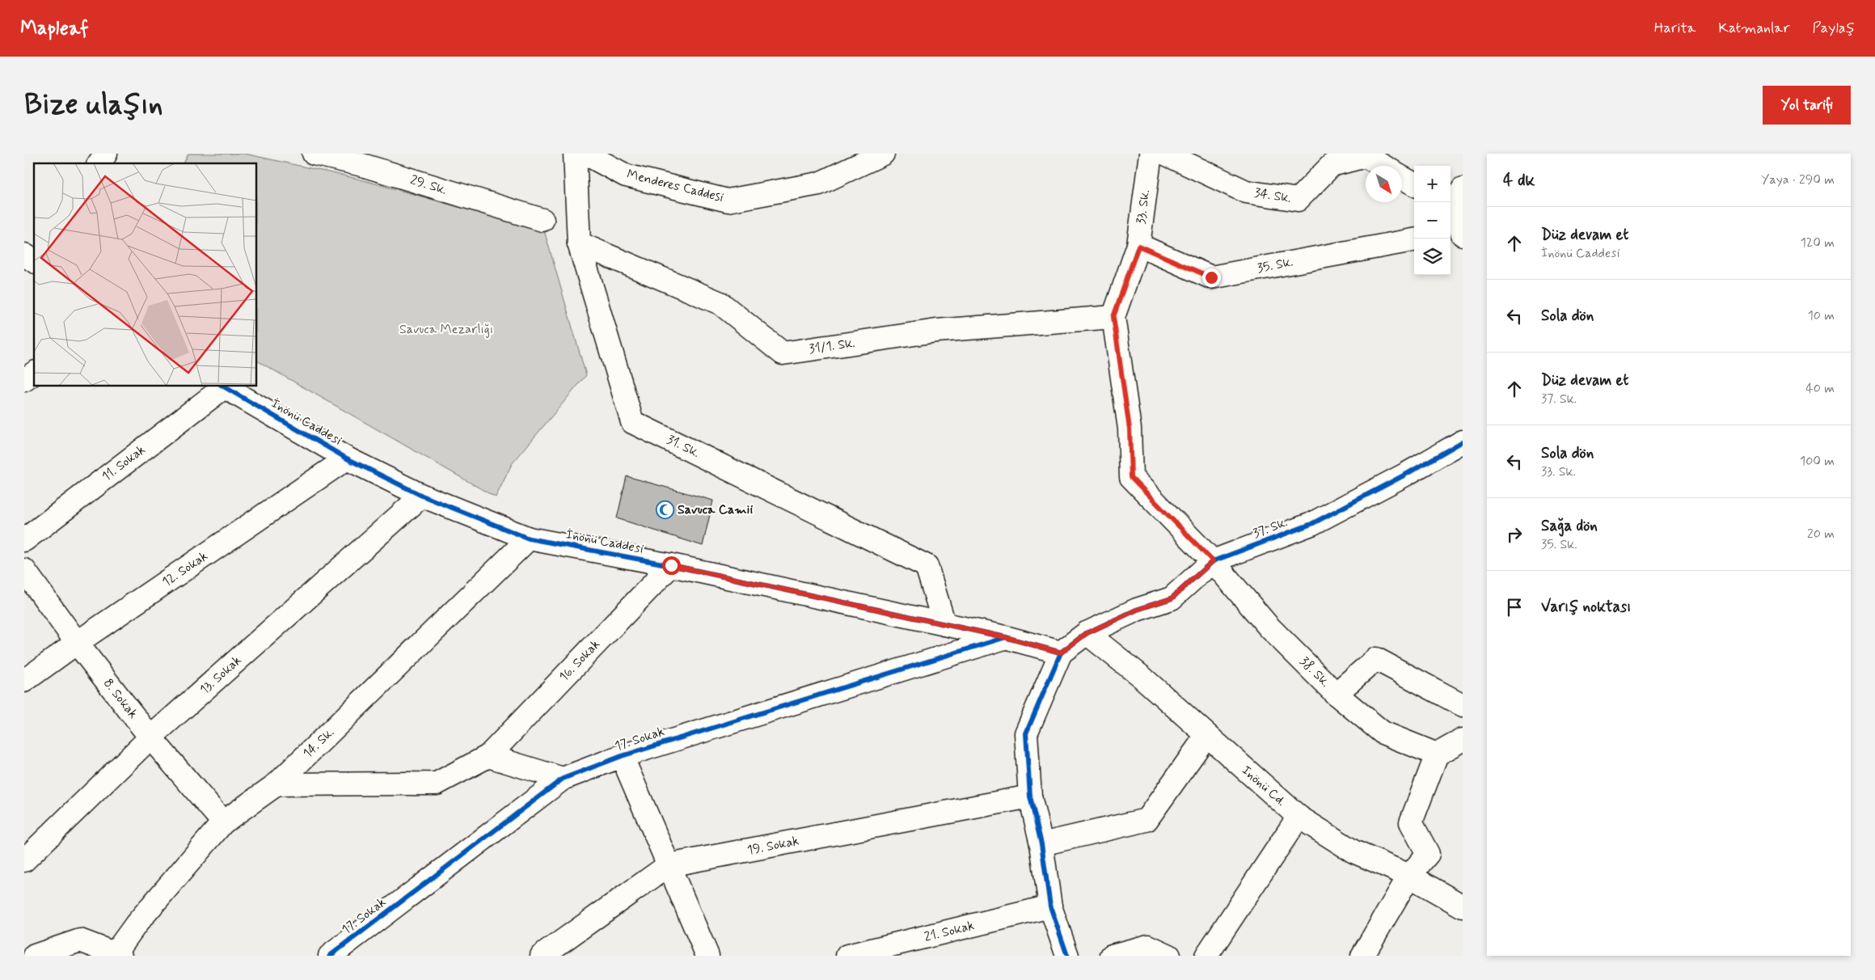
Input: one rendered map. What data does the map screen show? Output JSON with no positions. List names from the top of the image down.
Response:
{
  "streets": {
    "street": [
      "29. Sk.",
      "Menderes Caddesi",
      "34. Sk.",
      "33. Sk.",
      "35. Sk.",
      "31/1. Sk.",
      "İnönü Caddesi",
      "31. Sk.",
      "11. Sokak",
      "37. Sk.",
      "12. Sokak",
      "16. Sokak",
      "38. Sk.",
      "13. Sokak",
      "8. Sokak",
      "17. Sokak",
      "14. Sk.",
      "Inönü Cd.",
      "19. Sokak",
      "21. Sokak"
    ]
  },
  "crossings": [
    ["33. Sk.", "35. Sk."],
    ["33. Sk.", "31/1. Sk."],
    ["33. Sk.", "37. Sk."],
    ["33. Sk.", "38. Sk."],
    ["31/1. Sk.", "31. Sk."],
    ["İnönü Caddesi", "31. Sk."],
    ["İnönü Caddesi", "37. Sk."],
    ["İnönü Caddesi", "12. Sokak"],
    ["İnönü Caddesi", "16. Sokak"],
    ["İnönü Caddesi", "13. Sokak"],
    ["İnönü Caddesi", "17. Sokak"],
    ["İnönü Caddesi", "14. Sk."],
    ["37. Sk.", "38. Sk."],
    ["37. Sk.", "Inönü Cd."],
    ["12. Sokak", "8. Sokak"],
    ["16. Sokak", "14. Sk."],
    ["13. Sokak", "8. Sokak"],
    ["8. Sokak", "14. Sk."]
  ],
  "parks": ["Savuca Mezarlığı"],
  "places": {
    "mosque": ["Savuca Camii"]
  },
  "north": "bottom right",
  "page": {
    "header": "Mapleaf",
    "nav": ["Harita", "Katmanlar", "Paylaş"],
    "buttons": "Yol tarifi",
    "title": "Bize ulaşın",
    "heading": ["4 dk", "Yaya · 290 m"],
    "map_buttons": ["+", "−"],
    "list": [
      ["Düz devam et", "İnönü Caddesi", "120 m"],
      ["Sola dön", "10 m"],
      ["Düz devam et", "37. Sk.", "40 m"],
      ["Sola dön", "33. Sk.", "100 m"],
      ["Sağa dön", "35. Sk.", "20 m"],
      "Varış noktası"
    ]
  }
}
